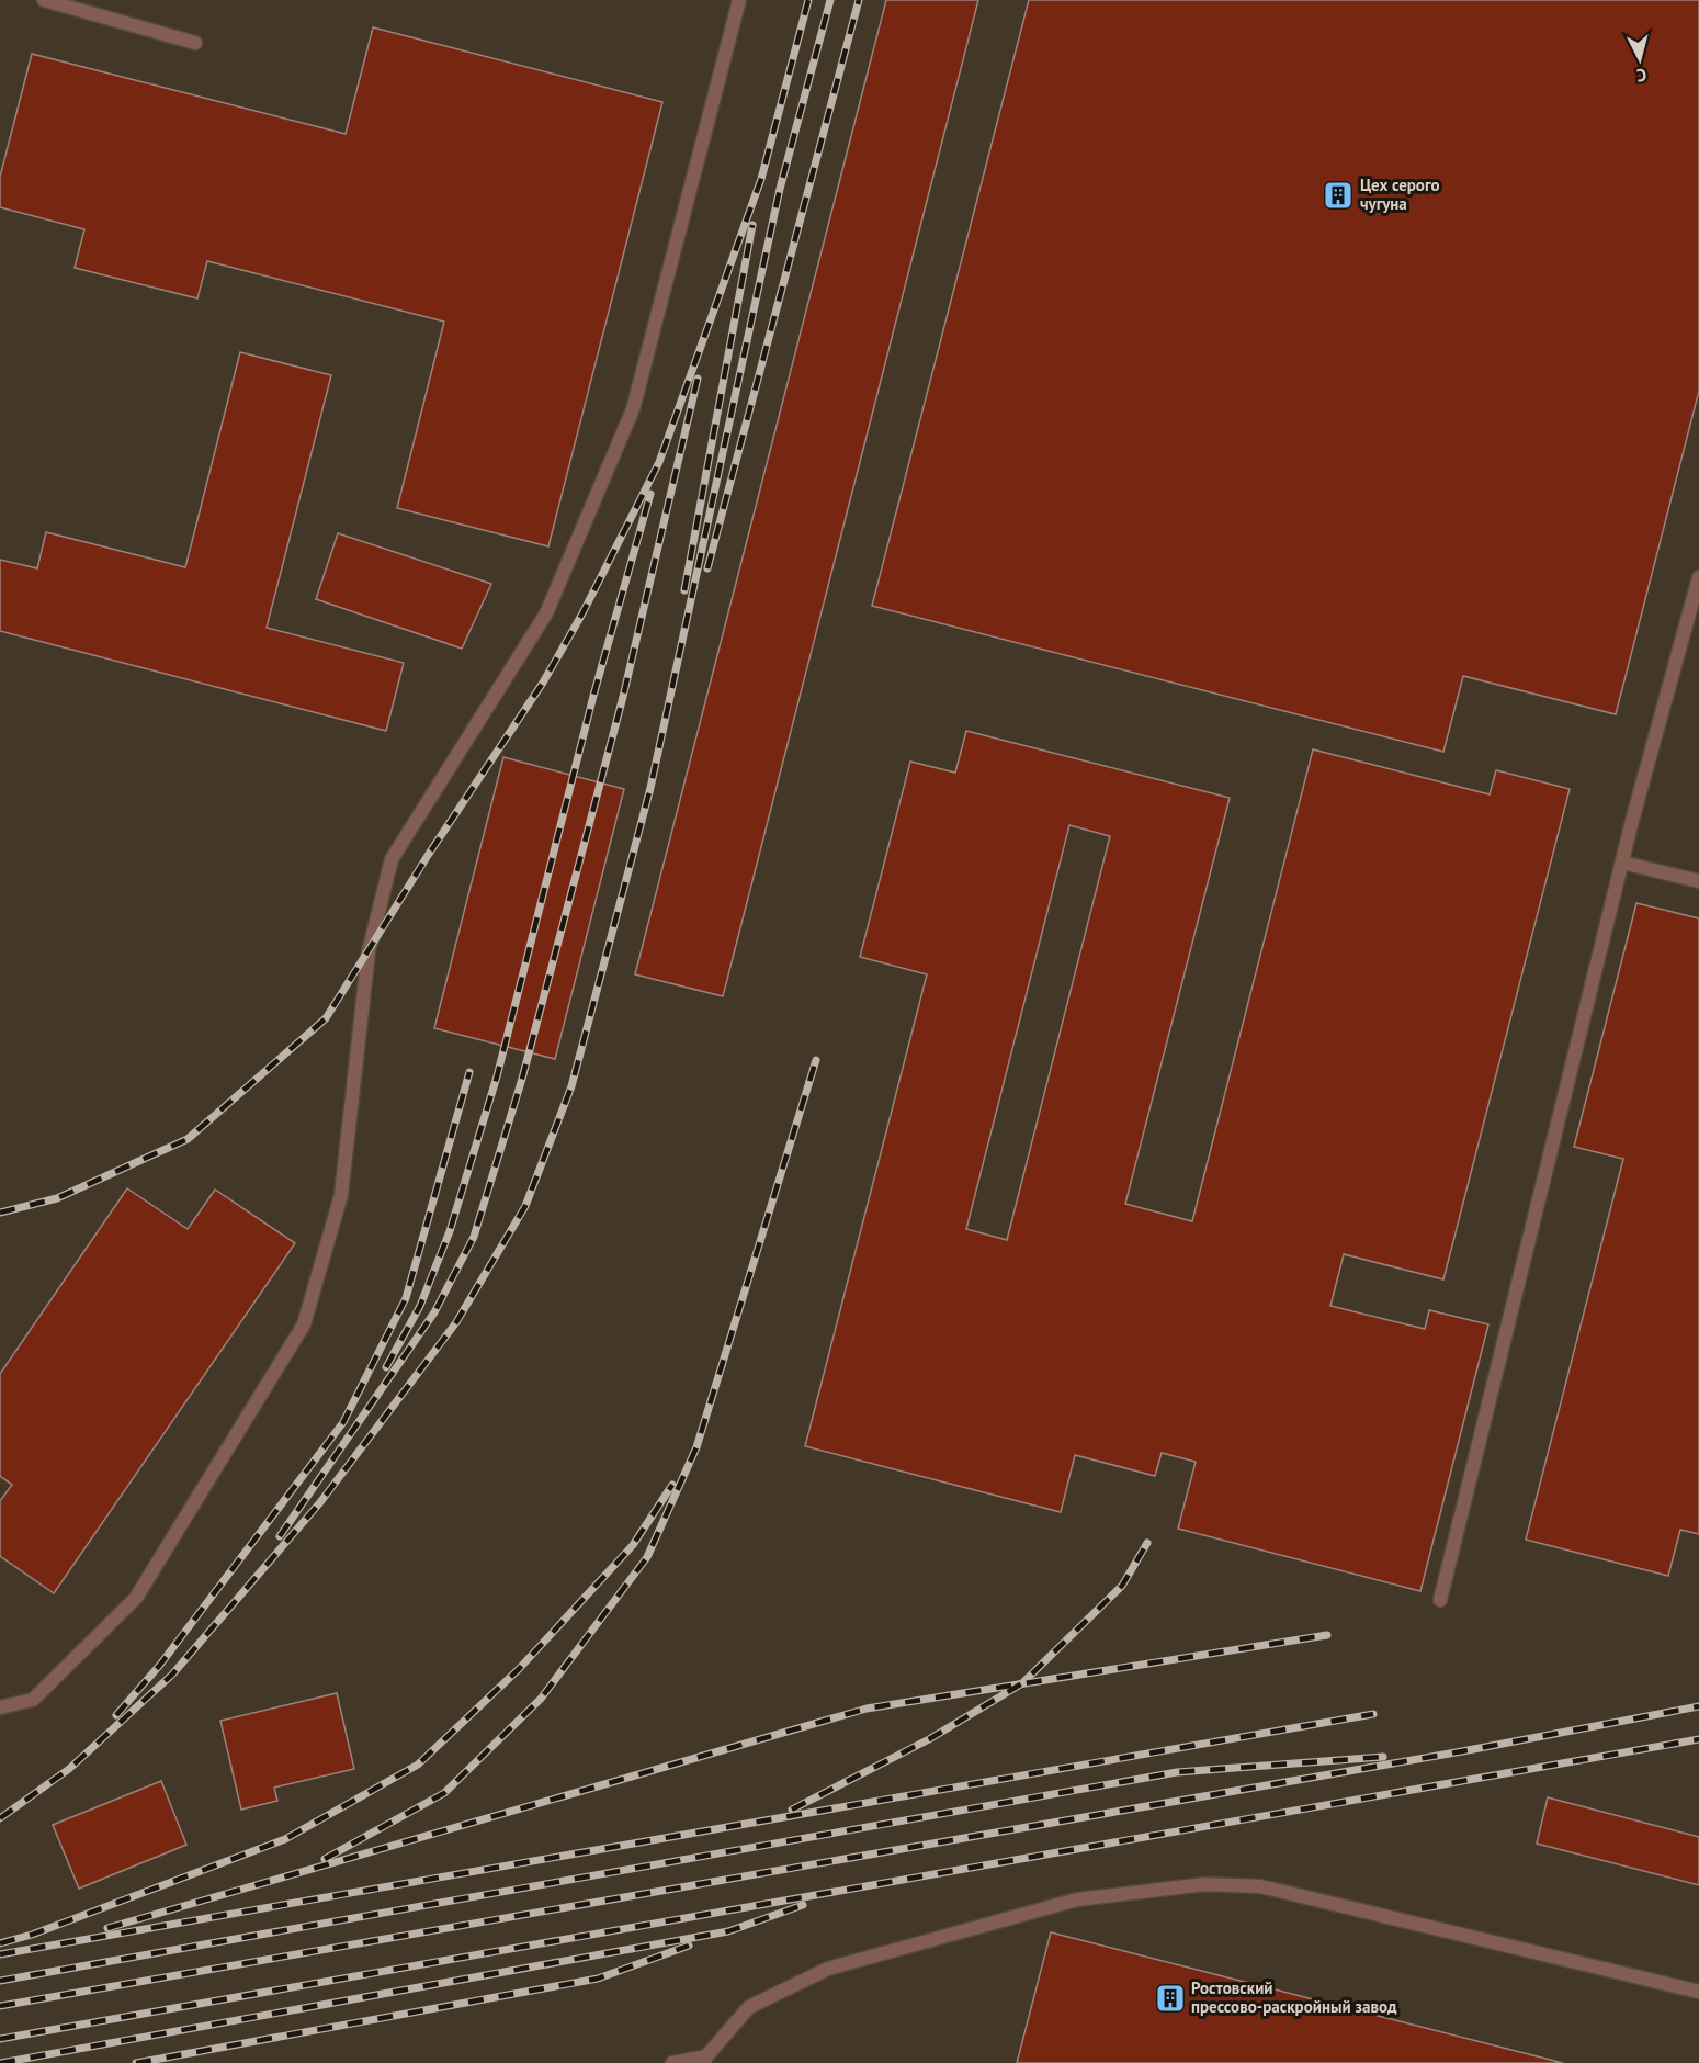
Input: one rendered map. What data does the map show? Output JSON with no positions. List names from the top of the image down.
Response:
{
  "places": {
    "building": ["Цех серого чугуна", "Ростовский прессово-раскройный завод"]
  },
  "north": "bottom"
}
